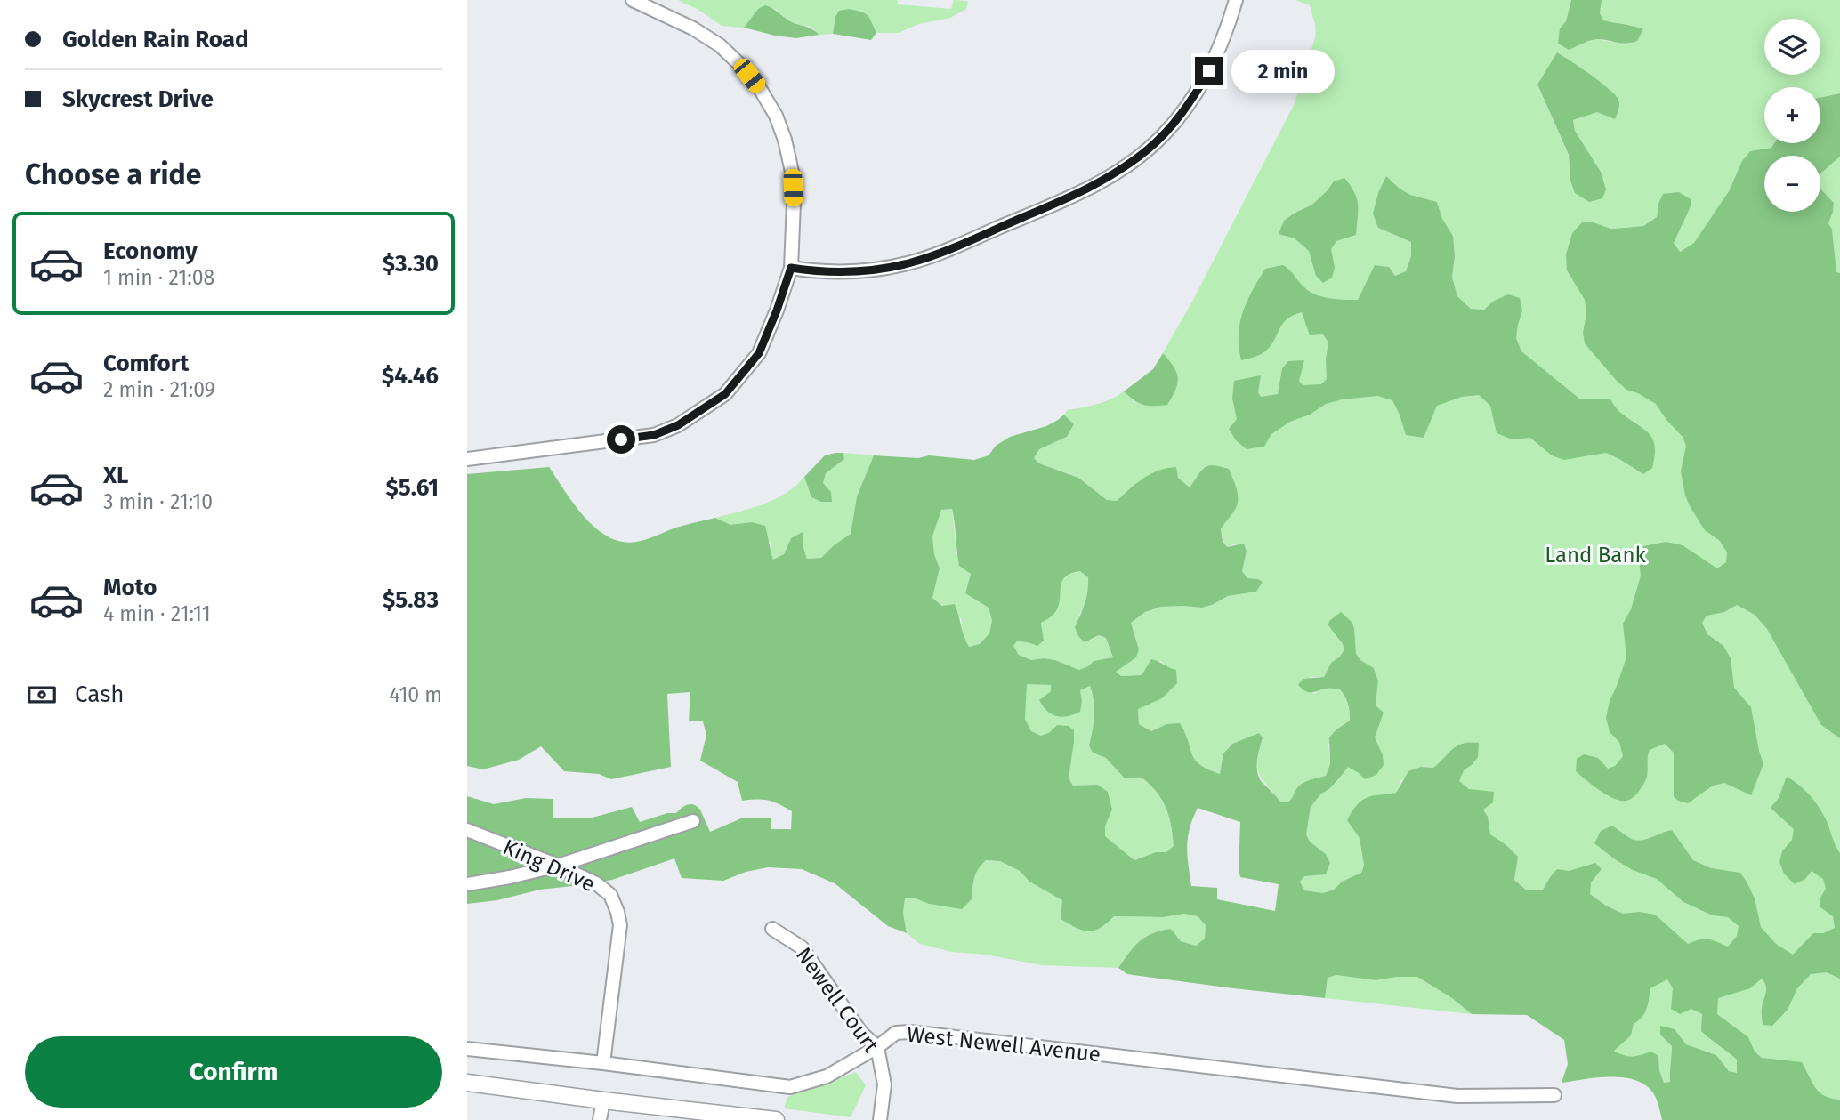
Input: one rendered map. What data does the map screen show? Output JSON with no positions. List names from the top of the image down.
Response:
{
  "streets": {
    "street": ["King Drive", "Newell Court", "West Newell Avenue"]
  },
  "crossings": [
    ["King Drive", "West Newell Avenue"],
    ["Newell Court", "West Newell Avenue"]
  ],
  "parks": ["Land Bank"],
  "page": {
    "banner": ["Golden Rain Road", "Skycrest Drive"],
    "map_buttons": ["+", "−"],
    "bubble": "2 min",
    "heading": "Choose a ride",
    "list": [
      {
        "name": "Economy",
        "note": "1 min · 21:08",
        "value": "$3.30"
      },
      {
        "name": "Comfort",
        "note": "2 min · 21:09",
        "value": "$4.46"
      },
      {
        "name": "XL",
        "note": "3 min · 21:10",
        "value": "$5.61"
      },
      {
        "name": "Moto",
        "note": "4 min · 21:11",
        "value": "$5.83"
      }
    ],
    "pay": ["Cash", "410 m"],
    "buttons": "Confirm"
  }
}
